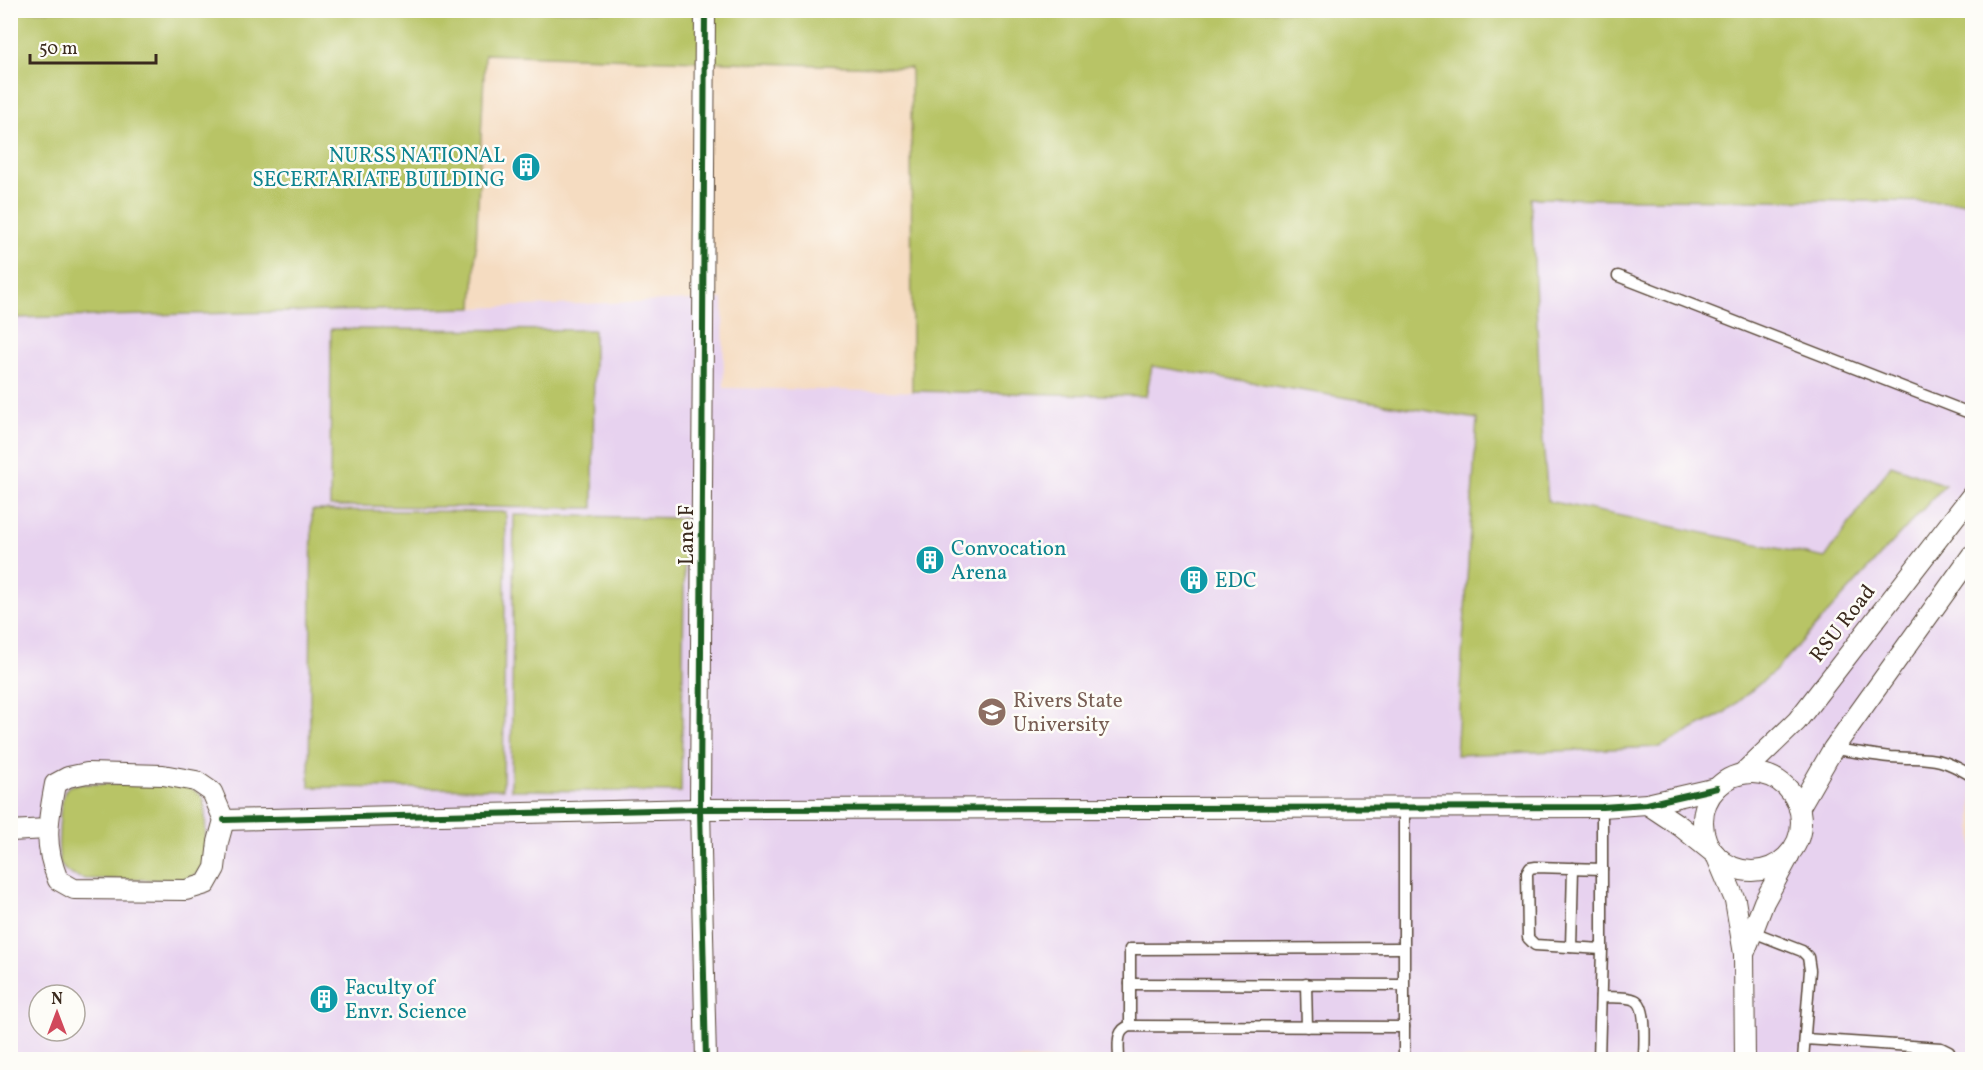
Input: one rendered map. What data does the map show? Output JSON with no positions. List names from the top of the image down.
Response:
{
  "streets": {
    "street": ["Lane F", "RSU Road"]
  },
  "places": {
    "building": [
      "NURSS NATIONAL SECERTARIATE BUILDING",
      "Convocation Arena",
      "EDC",
      "Faculty of Envr. Science"
    ],
    "school or university": ["Rivers State University"]
  },
  "scale_bar": "50 m",
  "north": "top"
}
